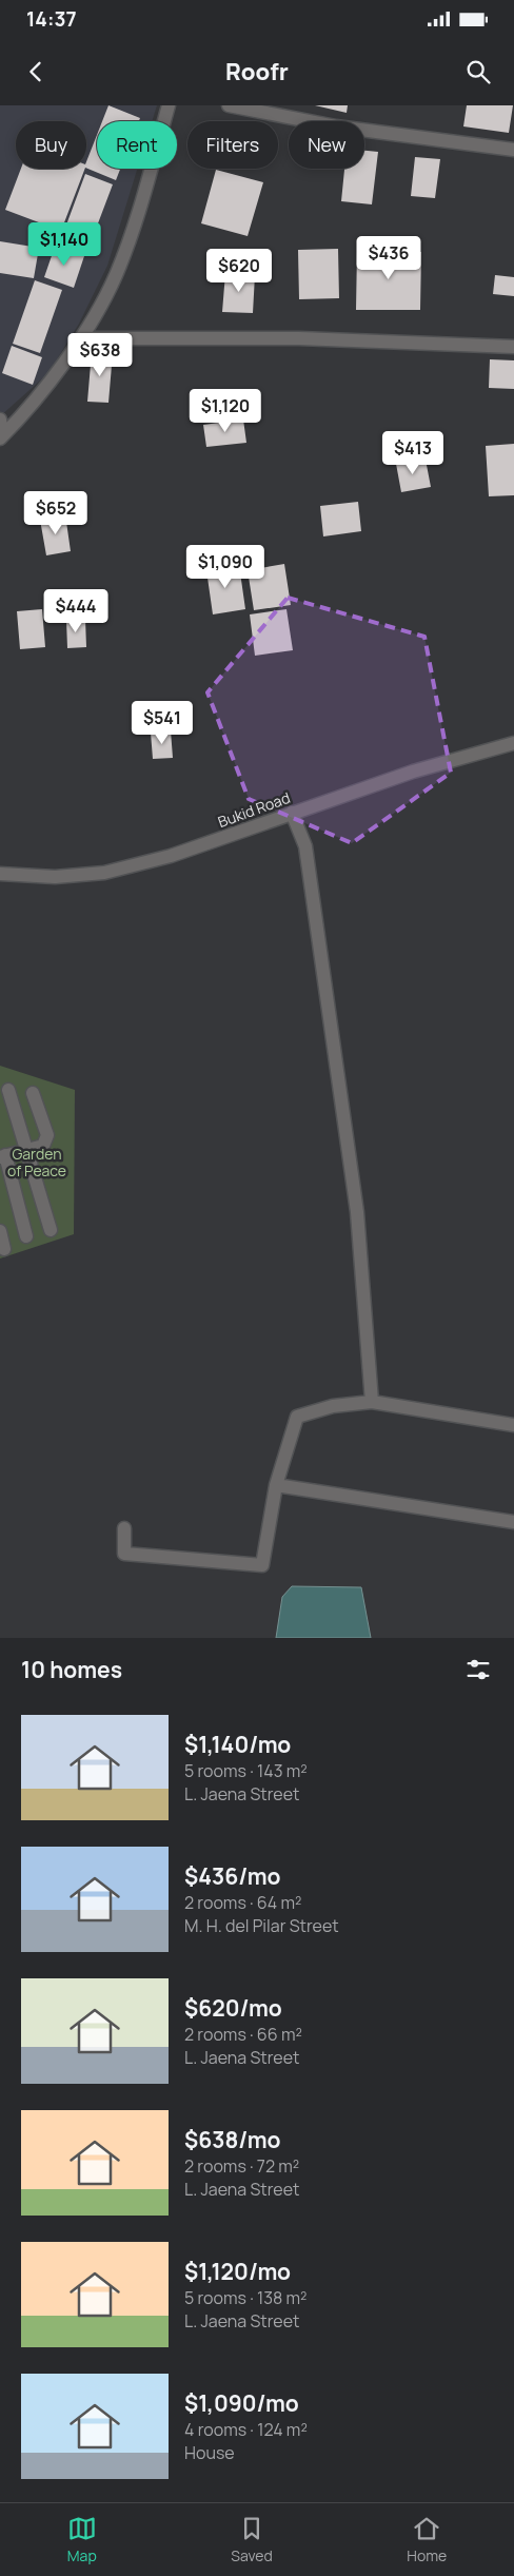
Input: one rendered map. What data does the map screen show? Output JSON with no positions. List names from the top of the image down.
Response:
{
  "streets": {
    "street": ["Bukid Road"]
  },
  "parks": ["Garden of Peace"],
  "page": {
    "status": "14:37",
    "header": "Roofr",
    "chip": [
      "Buy",
      "Rent",
      "Filters",
      "New"
    ],
    "price": [
      "$1,140",
      "$436",
      "$620",
      "$638",
      "$1,120",
      "$413",
      "$652",
      "$1,090",
      "$444",
      "$541"
    ],
    "heading": "10 homes",
    "list": [
      {
        "name": "$1,140/mo",
        "note": "5 rooms · 143 m² · L. Jaena Street"
      },
      {
        "name": "$436/mo",
        "note": "2 rooms · 64 m² · M. H. del Pilar Street"
      },
      {
        "name": "$620/mo",
        "note": "2 rooms · 66 m² · L. Jaena Street"
      },
      {
        "name": "$638/mo",
        "note": "2 rooms · 72 m² · L. Jaena Street"
      },
      {
        "name": "$1,120/mo",
        "note": "5 rooms · 138 m² · L. Jaena Street"
      },
      {
        "name": "$1,090/mo",
        "note": "4 rooms · 124 m² · House"
      }
    ],
    "tabs": ["Map", "Saved", "Home"]
  }
}
